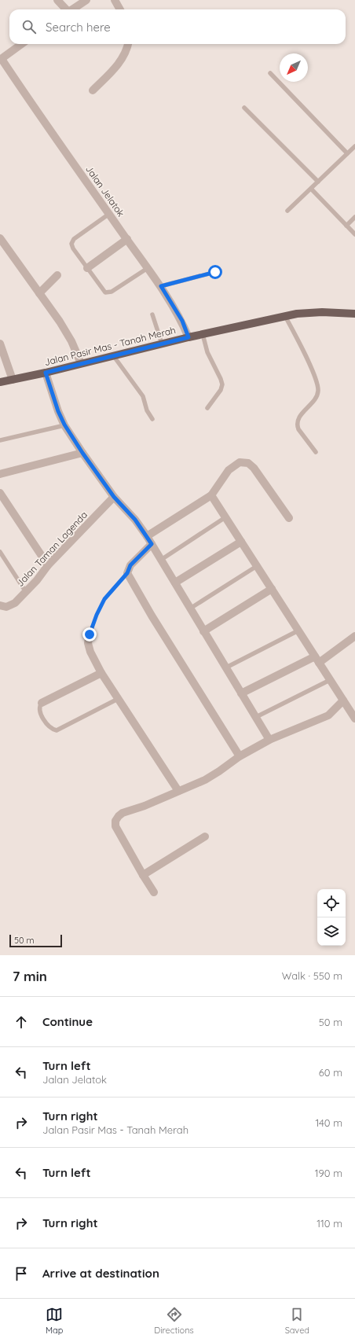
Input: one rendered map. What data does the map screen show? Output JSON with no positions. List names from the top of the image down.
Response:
{
  "streets": {
    "main road": ["Jalan Pasir Mas - Tanah Merah"],
    "street": ["Jalan Jelatok", "Jalan Taman Lagenda"]
  },
  "crossings": [
    ["Jalan Jelatok", "Jalan Pasir Mas - Tanah Merah"]
  ],
  "scale_bar": "50 m",
  "north": "bottom left",
  "page": {
    "search": "Search here",
    "scale": "50 m",
    "heading": ["7 min", "Walk · 550 m"],
    "list": [
      ["Continue", "50 m"],
      ["Turn left", "Jalan Jelatok", "60 m"],
      ["Turn right", "Jalan Pasir Mas - Tanah Merah", "140 m"],
      ["Turn left", "190 m"],
      ["Turn right", "110 m"],
      "Arrive at destination"
    ],
    "nav": ["Map", "Directions", "Saved"]
  }
}
